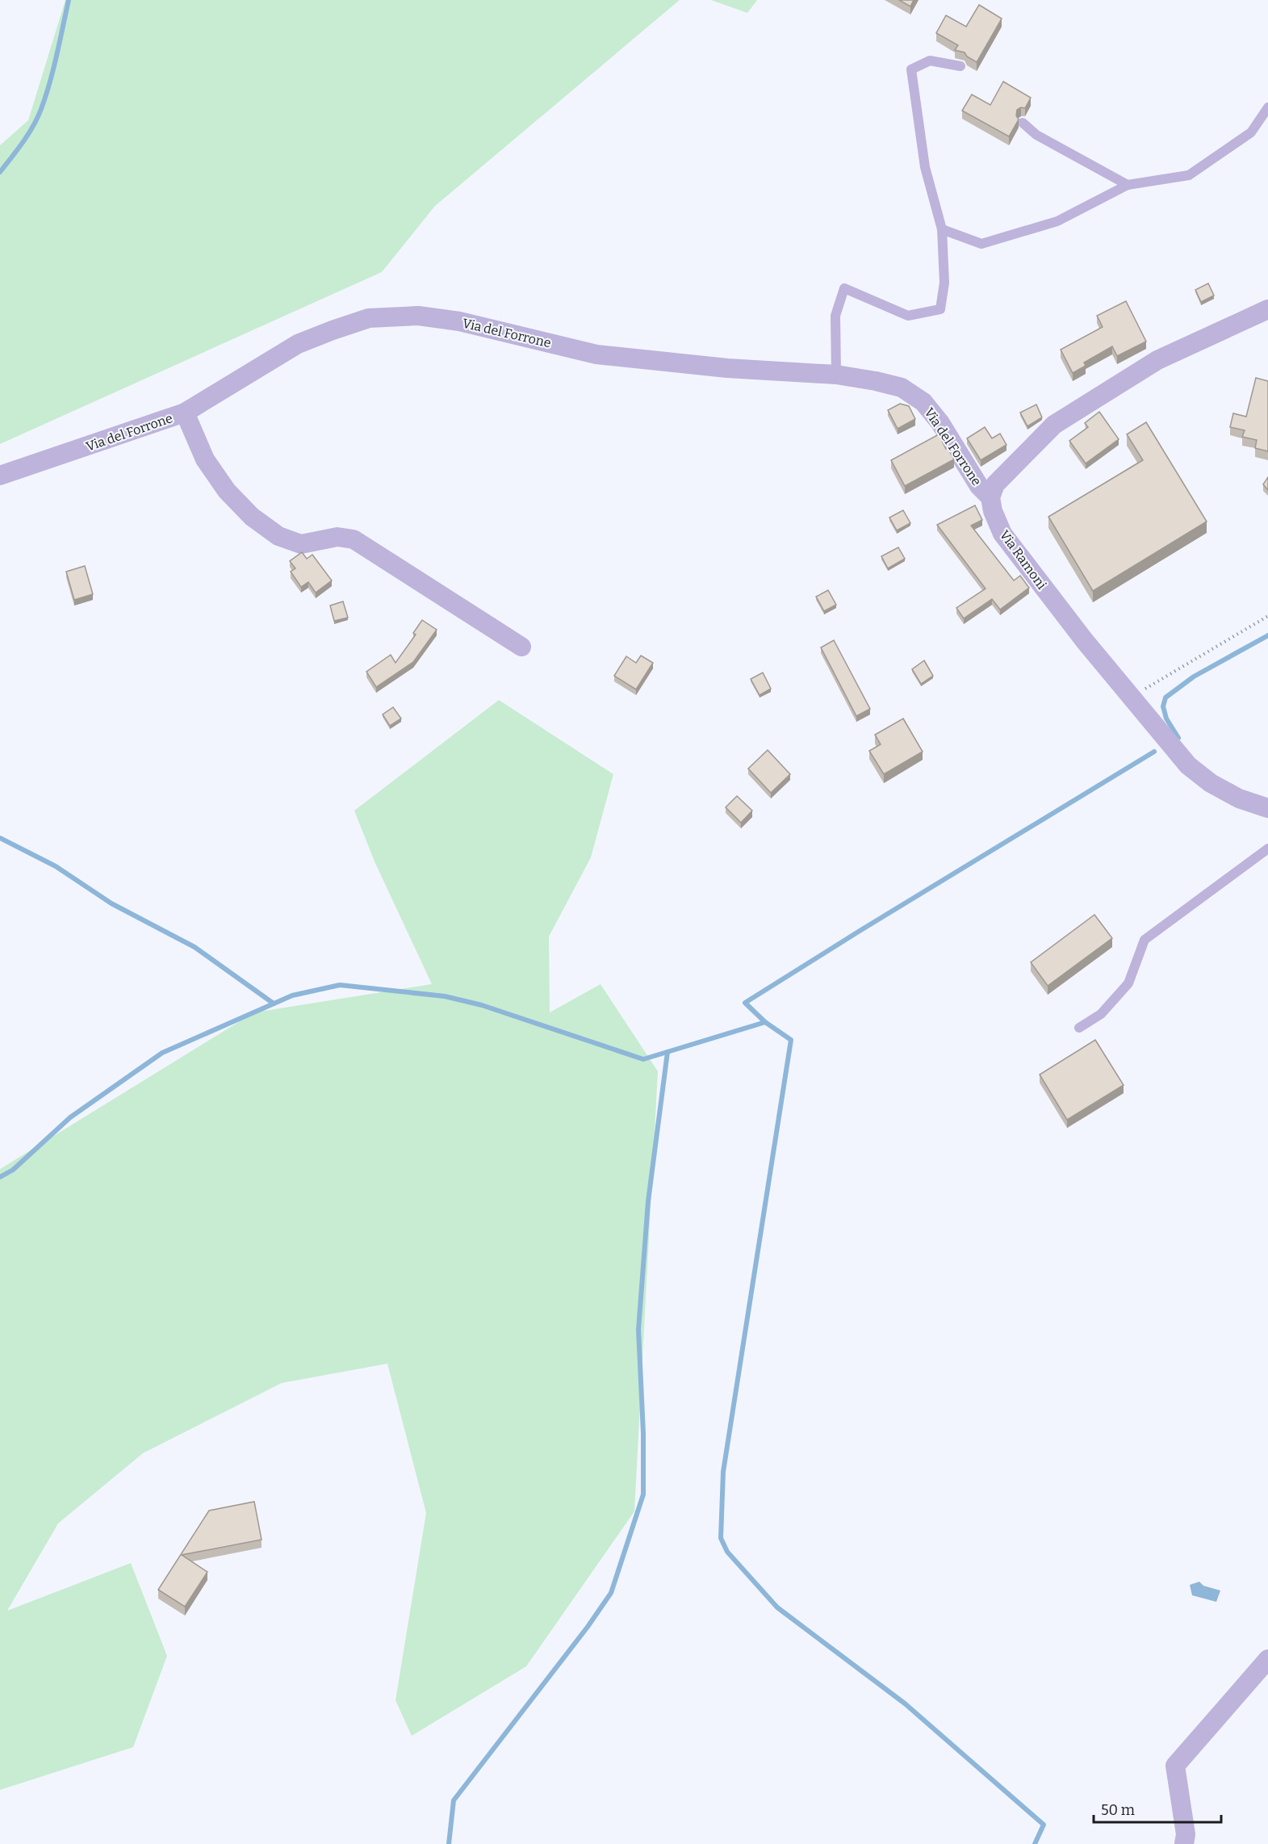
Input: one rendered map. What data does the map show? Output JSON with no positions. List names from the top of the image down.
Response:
{
  "streets": {
    "street": ["Via del Forrone", "Via Ramoni"]
  },
  "crossings": [
    ["Via del Forrone", "Via Ramoni"]
  ],
  "scale_bar": "50 m"
}
